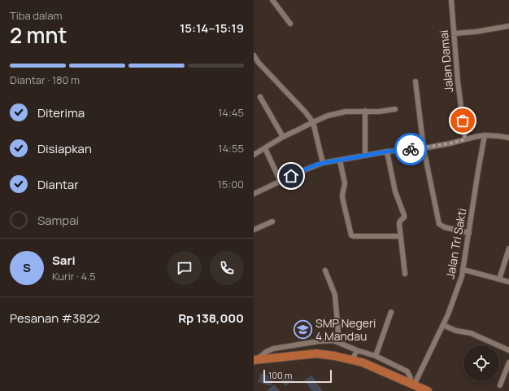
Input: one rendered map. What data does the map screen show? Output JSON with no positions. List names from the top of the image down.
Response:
{
  "streets": {
    "street": ["Jalan Damai", "Jalan Tri Sakti"]
  },
  "places": {
    "school or university": ["SMP Negeri 4 Mandau"]
  },
  "scale_bar": "100 m",
  "page": {
    "heading": ["2 mnt", "Tiba dalam", "15:14–15:19"],
    "panel": [
      "Sari",
      "Kurir · 4.5",
      "Pesanan #3822",
      "Rp 138,000"
    ],
    "bar": "Diantar · 180 m",
    "list": [
      ["Diterima", "14:45"],
      ["Disiapkan", "14:55"],
      ["Diantar", "15:00"],
      "Sampai"
    ],
    "round": "S",
    "scale": "100 m"
  }
}
